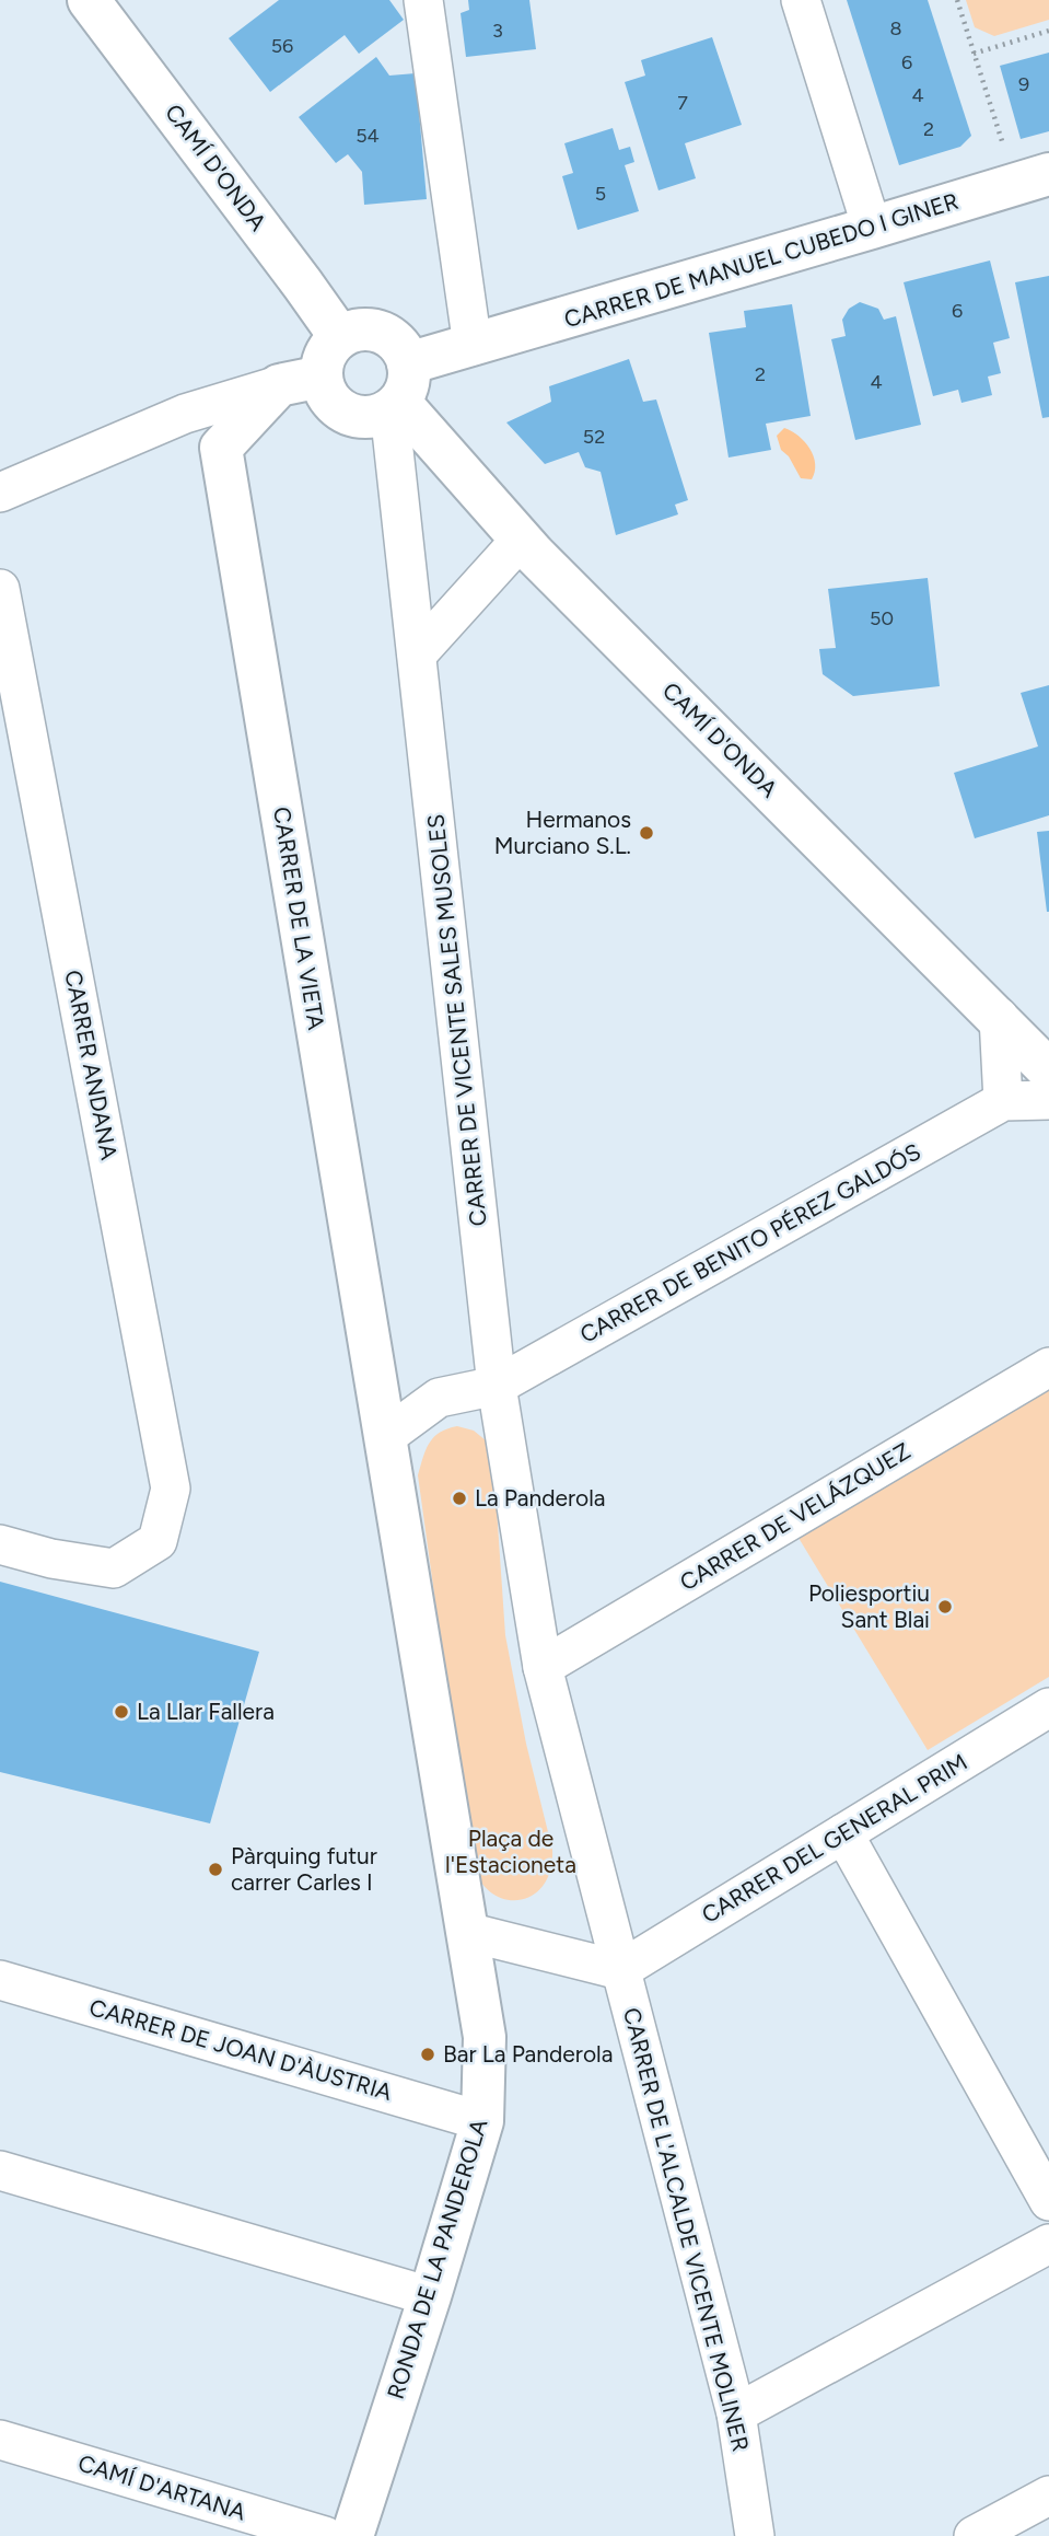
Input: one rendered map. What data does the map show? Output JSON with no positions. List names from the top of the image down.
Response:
{
  "streets": {
    "street": [
      "CAMÍ D'ONDA",
      "CARRER DE MANUEL CUBEDO I GINER",
      "CARRER DE LA VIETA",
      "CARRER DE VICENTE SALES MUSOLES",
      "CARRER ANDANA",
      "CARRER DE BENITO PÉREZ GALDÓS",
      "CARRER DE VELÁZQUEZ",
      "CARRER DEL GENERAL PRIM",
      "CARRER DE JOAN D'ÀUSTRIA",
      "CARRER DE L'ALCALDE VICENTE MOLINER",
      "RONDA DE LA PANDEROLA",
      "CAMÍ D'ARTANA"
    ]
  },
  "crossings": [
    ["CAMÍ D'ONDA", "CARRER DE MANUEL CUBEDO I GINER"],
    ["CAMÍ D'ONDA", "CARRER DE VICENTE SALES MUSOLES"],
    ["CARRER DE MANUEL CUBEDO I GINER", "CARRER DE VICENTE SALES MUSOLES"],
    ["CARRER DE VICENTE SALES MUSOLES", "CARRER DE BENITO PÉREZ GALDÓS"],
    ["CARRER DEL GENERAL PRIM", "CARRER DE L'ALCALDE VICENTE MOLINER"],
    ["CARRER DE JOAN D'ÀUSTRIA", "RONDA DE LA PANDEROLA"]
  ],
  "parks": ["Plaça de l'Estacioneta"],
  "places": [
    "Hermanos Murciano S.L.",
    "La Panderola",
    "Poliesportiu Sant Blai",
    "La Llar Fallera",
    "Pàrquing futur carrer Carles I",
    "Bar La Panderola"
  ],
  "house_numbers": [
    "8",
    "3",
    "56",
    "6",
    "9",
    "4",
    "7",
    "2",
    "54",
    "5",
    "6",
    "2",
    "4",
    "52",
    "50"
  ]
}
